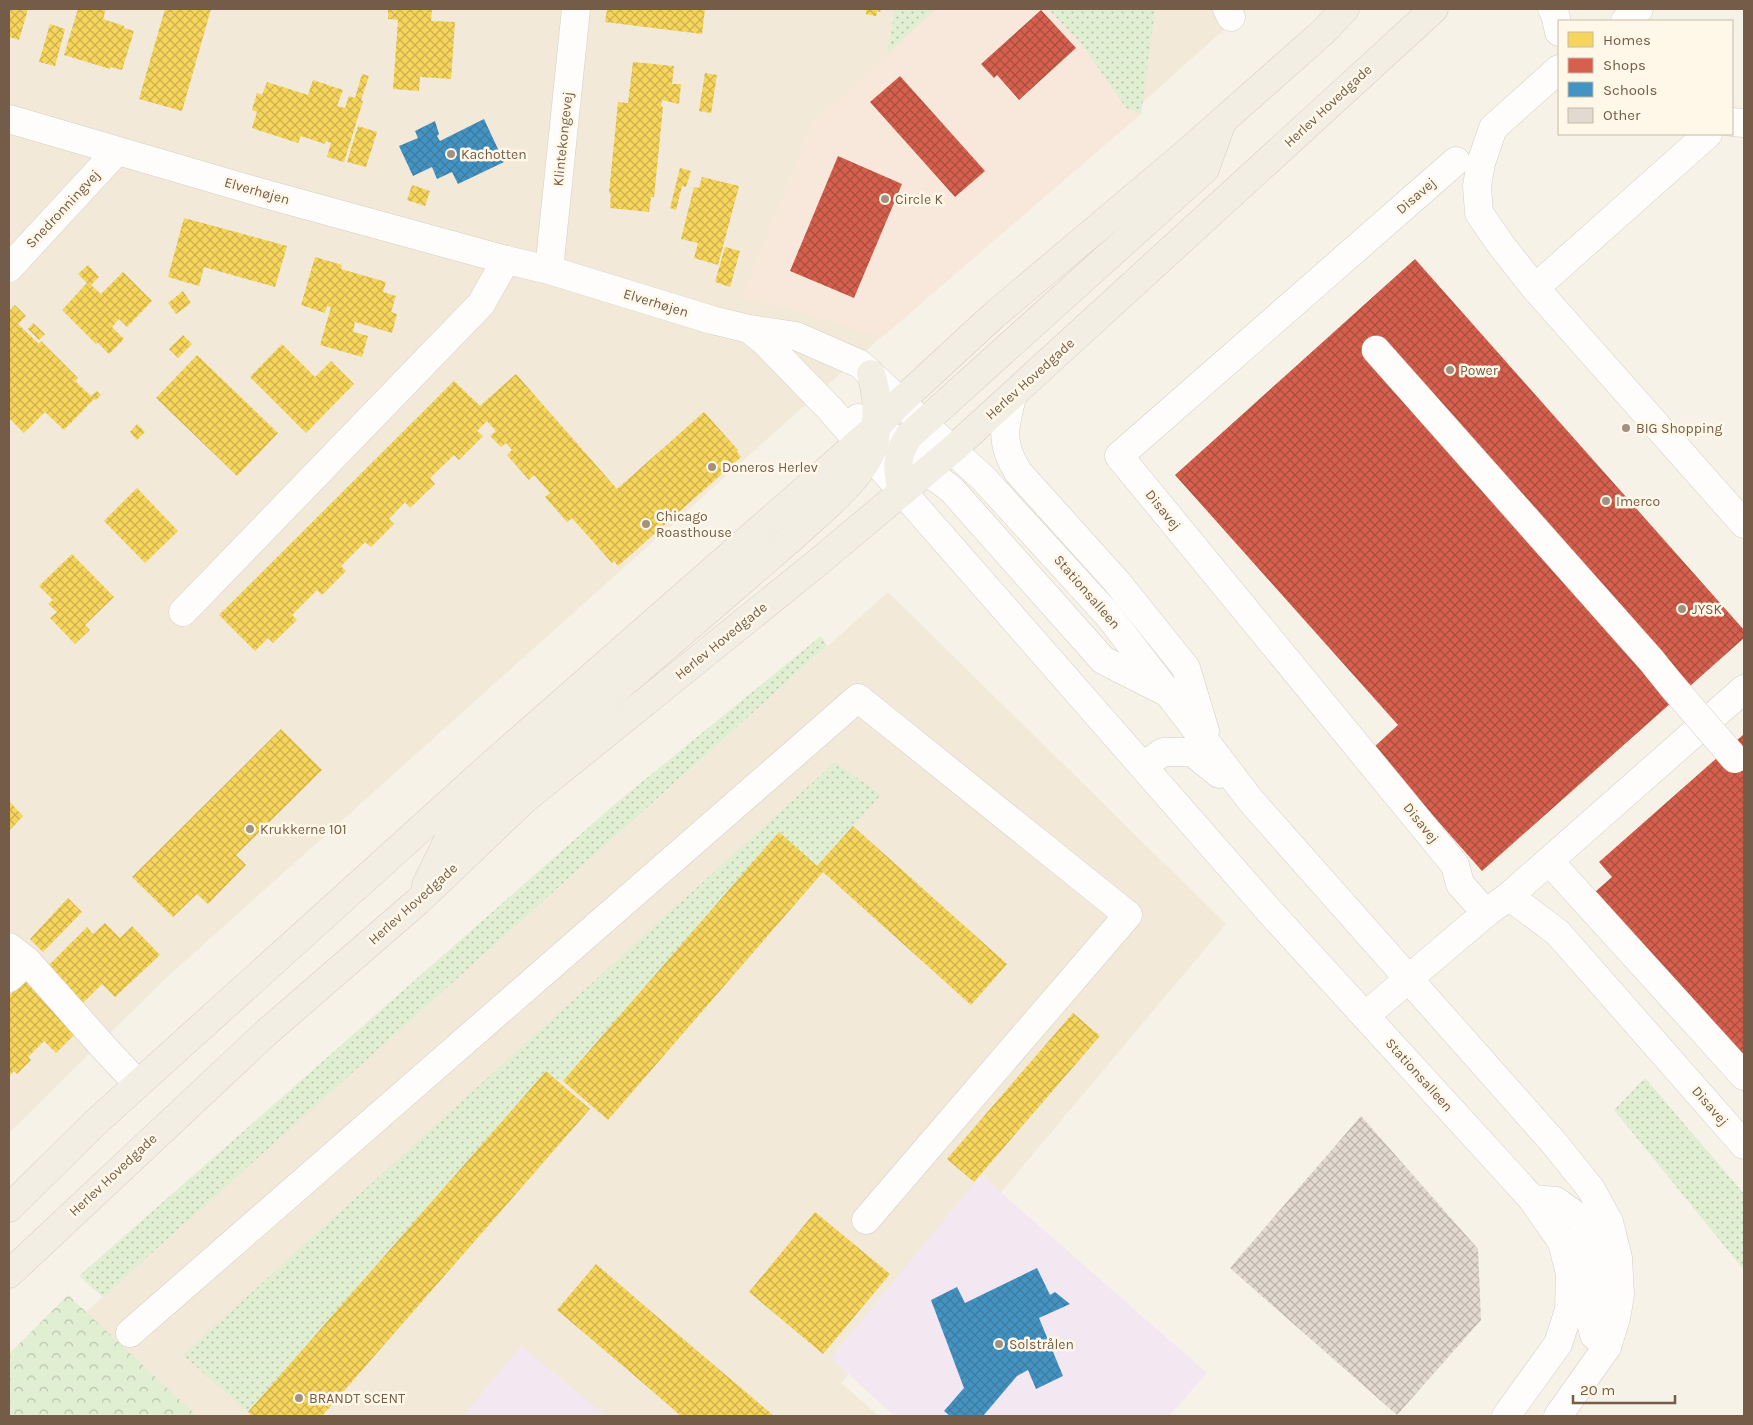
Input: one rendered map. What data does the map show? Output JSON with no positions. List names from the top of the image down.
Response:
{
  "streets": {
    "main road": ["Herlev Hovedgade"],
    "street": [
      "Klintekongevej",
      "Elverhøjen",
      "Disavej",
      "Snedronningvej",
      "Stationsalleen"
    ]
  },
  "crossings": [
    ["Herlev Hovedgade", "Stationsalleen"],
    ["Klintekongevej", "Elverhøjen"],
    ["Elverhøjen", "Snedronningvej"],
    ["Elverhøjen", "Stationsalleen"]
  ],
  "places": [
    "Kachotten",
    "Circle K",
    "Power",
    "BIG Shopping",
    "Doneros Herlev",
    "Imerco",
    "Chicago Roasthouse",
    "JYSK",
    "Krukkerne 101",
    "Solstrålen",
    "BRANDT SCENT"
  ],
  "legend": [
    "Homes",
    "Shops",
    "Schools",
    "Other"
  ],
  "scale_bar": "20 m"
}
